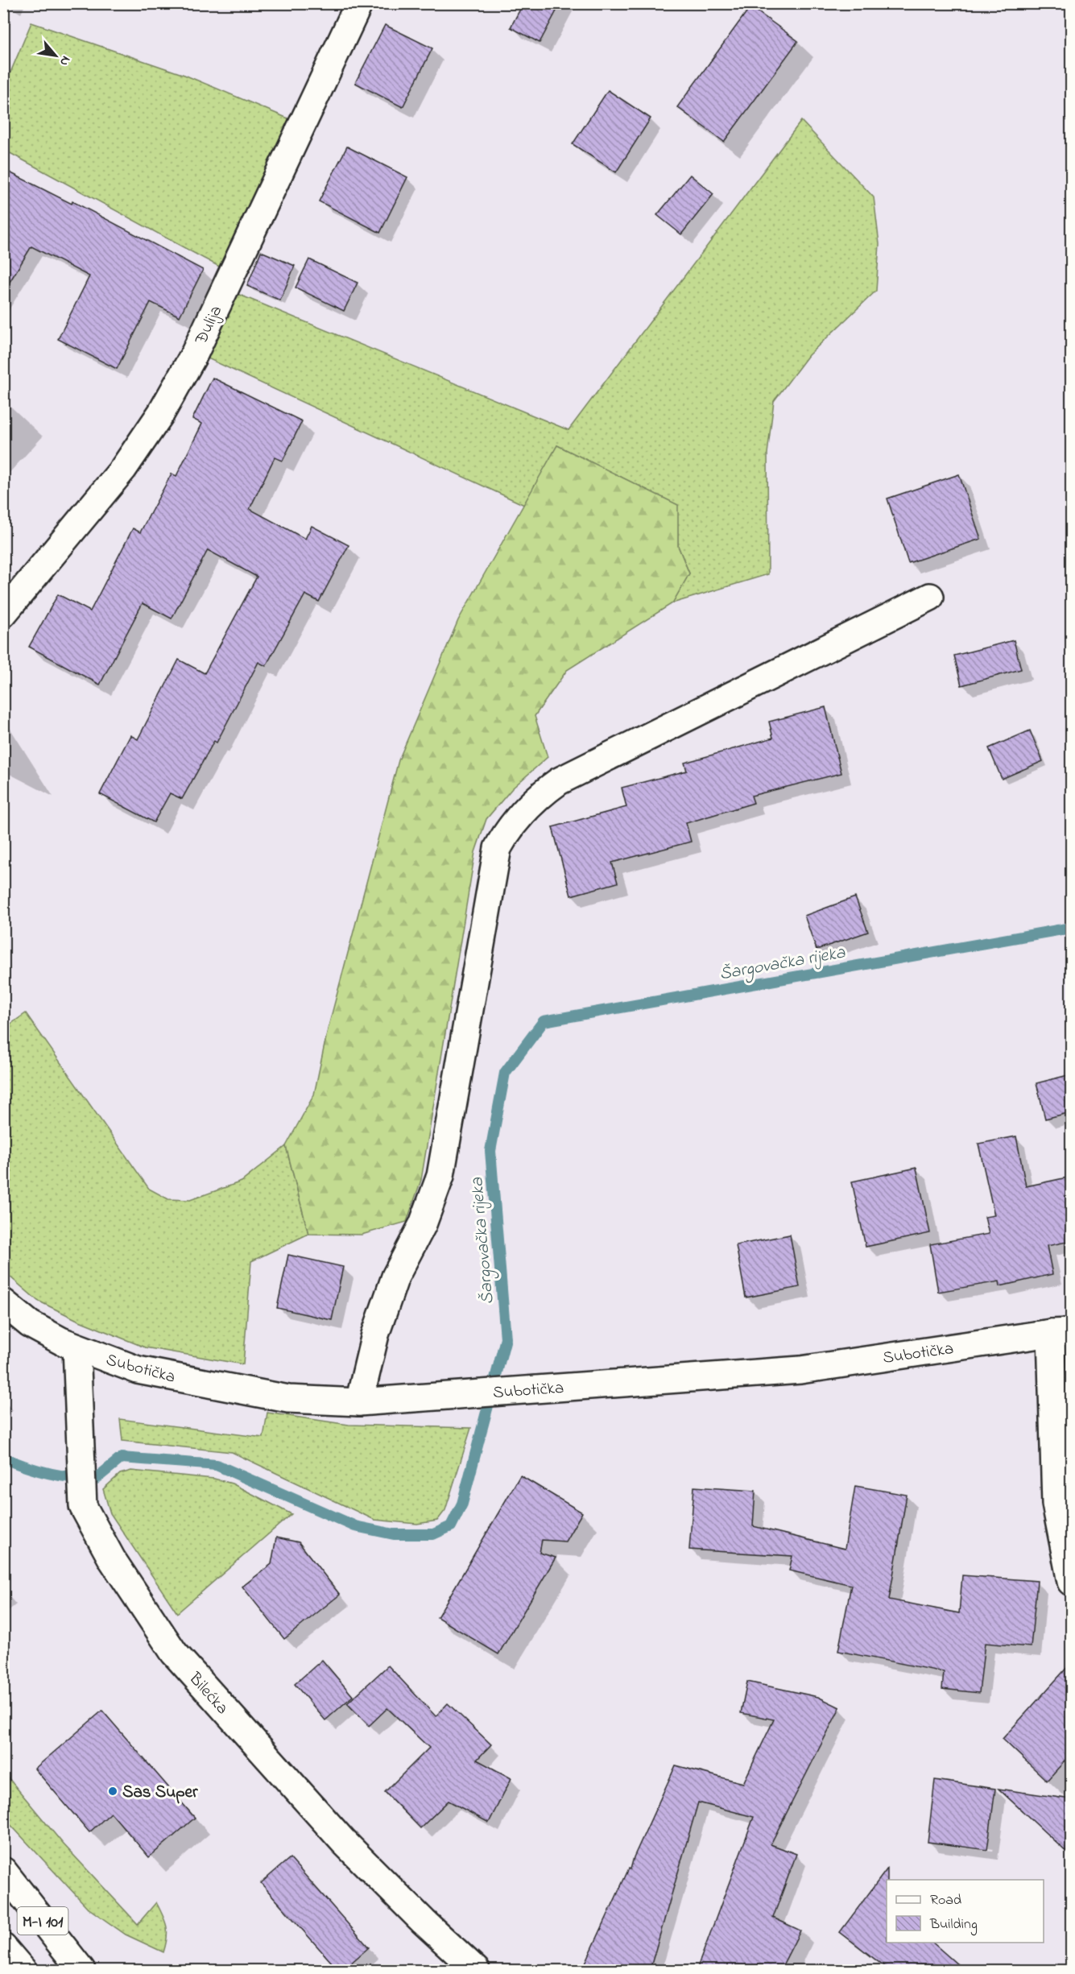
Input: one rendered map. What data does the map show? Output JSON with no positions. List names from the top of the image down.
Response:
{
  "streets": {
    "street": [
      "Đulija",
      "Subotička",
      "Bilećka",
      "M-I 101"
    ]
  },
  "crossings": [
    ["Subotička", "Bilećka"]
  ],
  "water": ["Šargovačka rijeka"],
  "places": ["Sas Super"],
  "legend": ["Road", "Building"],
  "north": "bottom right"
}
